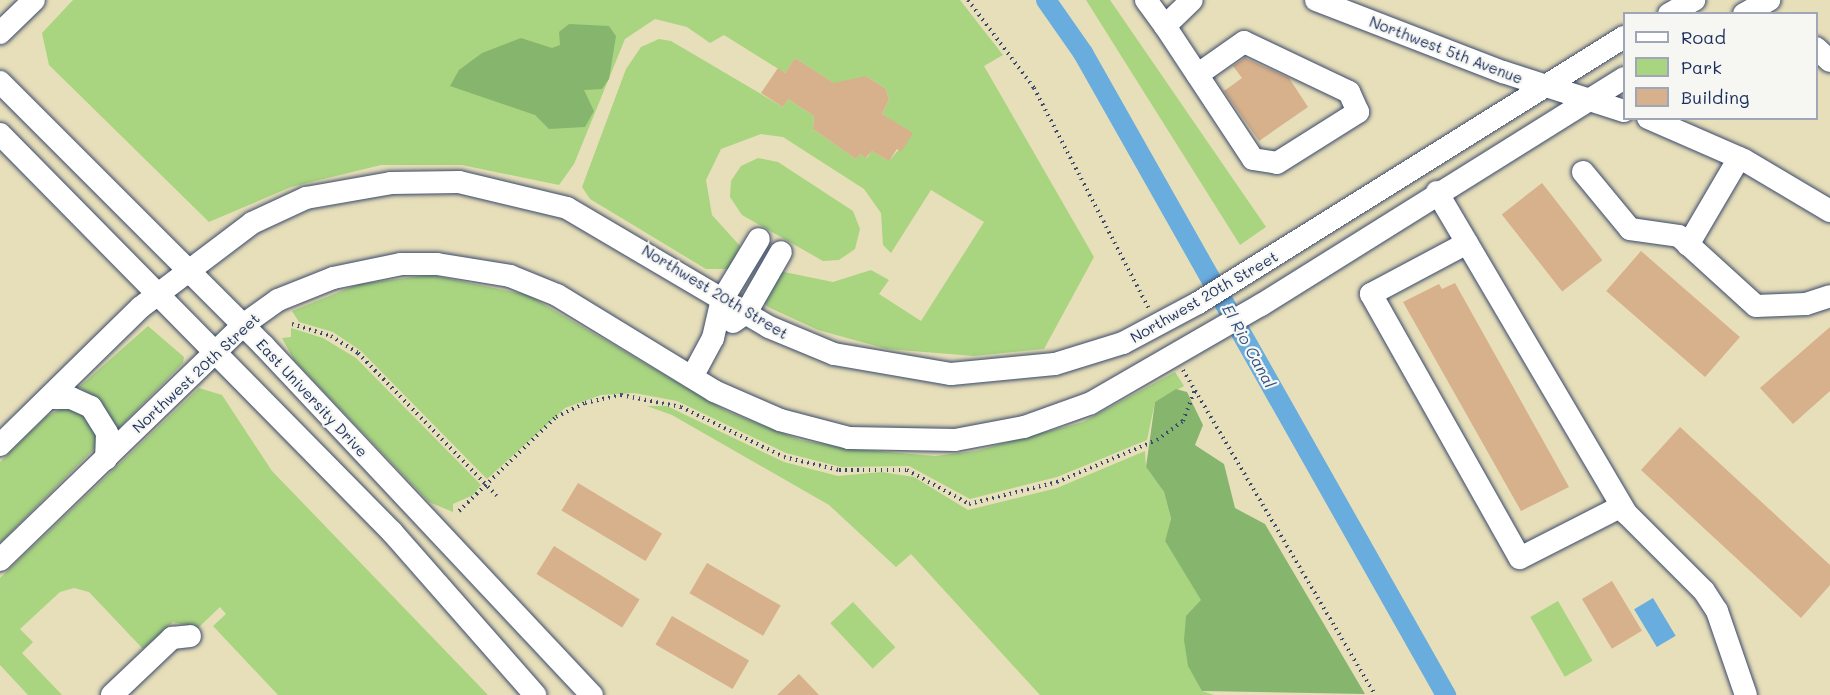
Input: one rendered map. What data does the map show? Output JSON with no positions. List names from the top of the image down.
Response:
{
  "streets": {
    "street": ["Northwest 5th Avenue", "Northwest 20th Street", "East University Drive"]
  },
  "crossings": [
    ["Northwest 5th Avenue", "Northwest 20th Street"],
    ["Northwest 20th Street", "East University Drive"]
  ],
  "water": ["El Rio Canal"],
  "legend": ["Road", "Park", "Building"]
}
